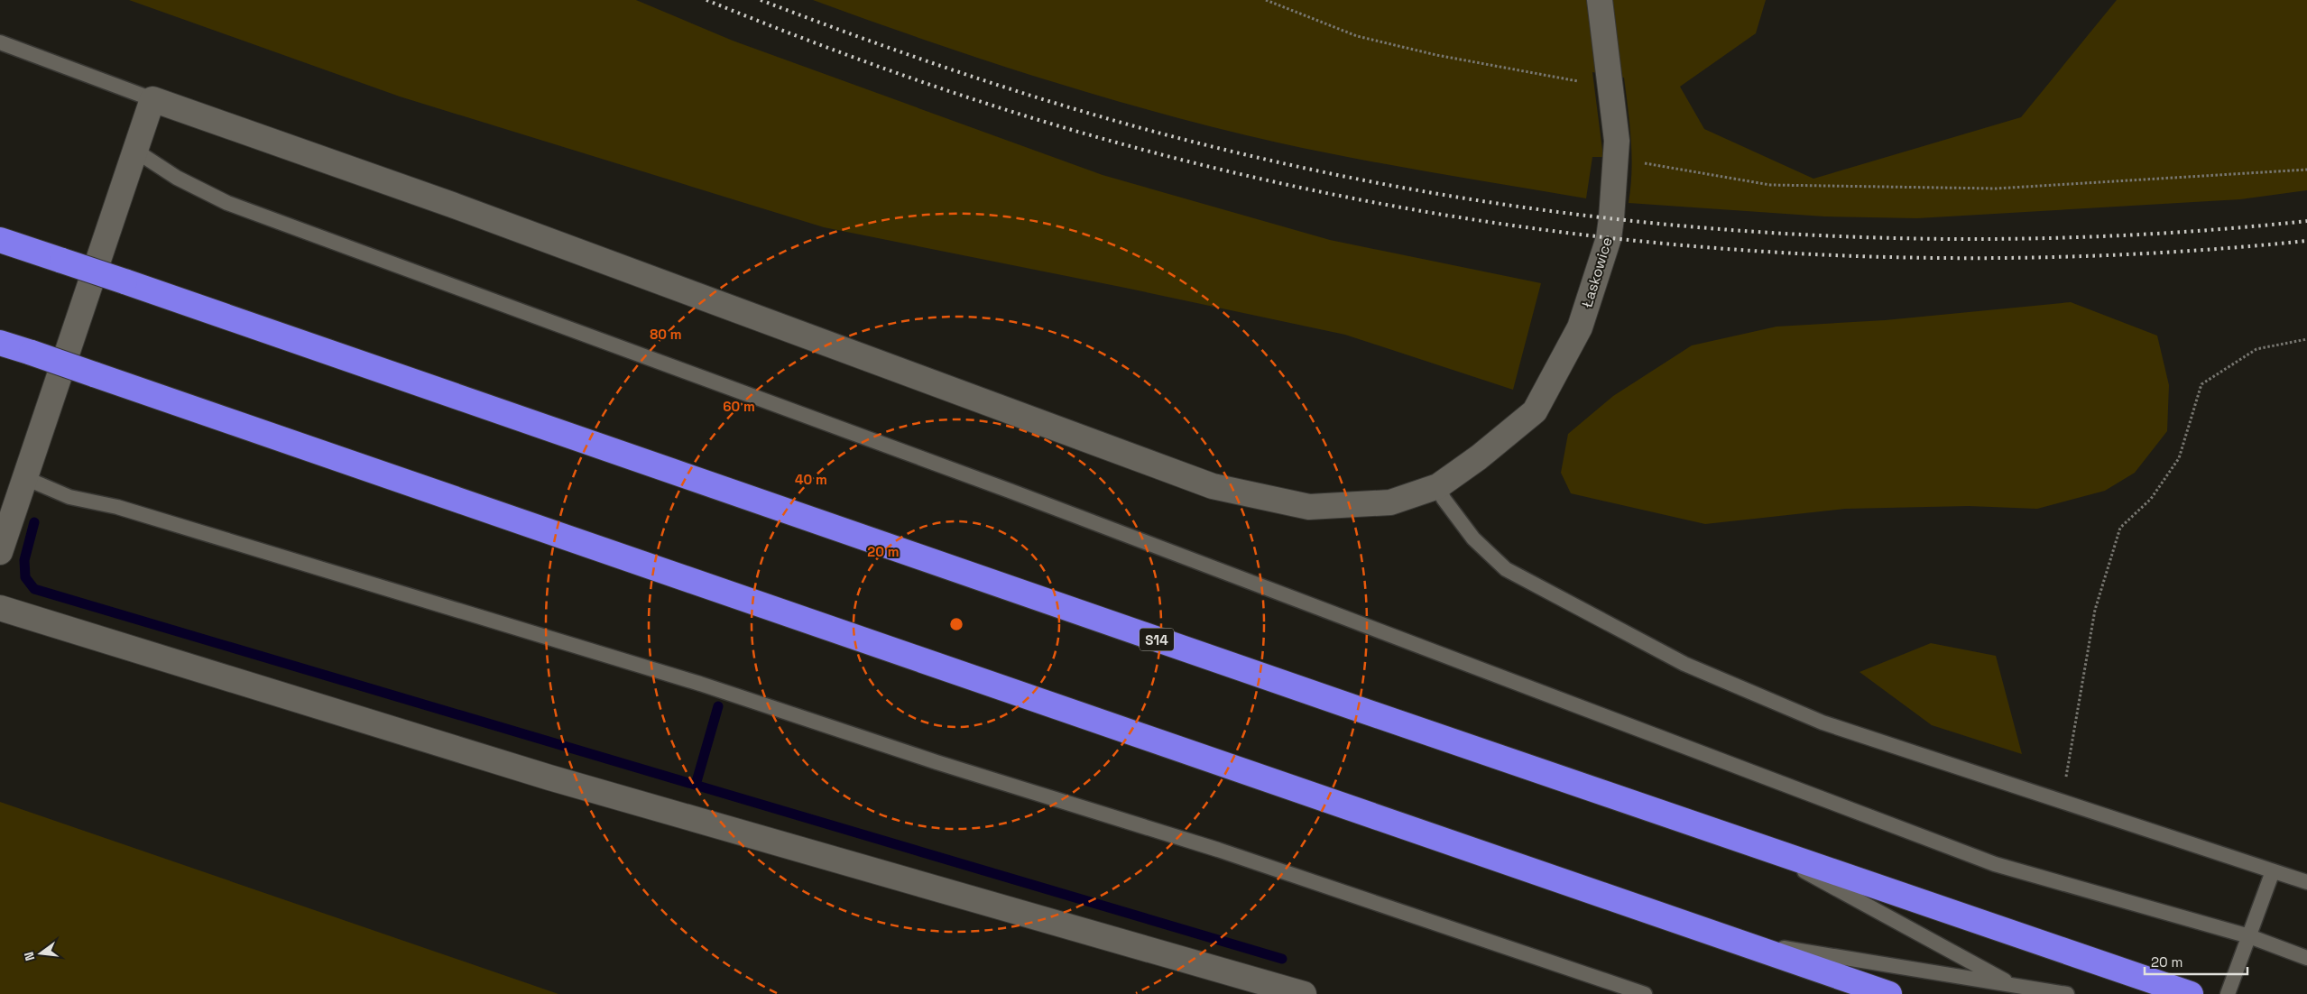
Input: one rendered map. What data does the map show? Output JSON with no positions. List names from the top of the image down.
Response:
{
  "streets": {
    "highway": ["S14"],
    "street": ["Łaskowice"]
  },
  "scale_bar": "20 m",
  "north": "left",
  "rings": [
    "80 m",
    "60 m",
    "40 m",
    "20 m"
  ]
}
